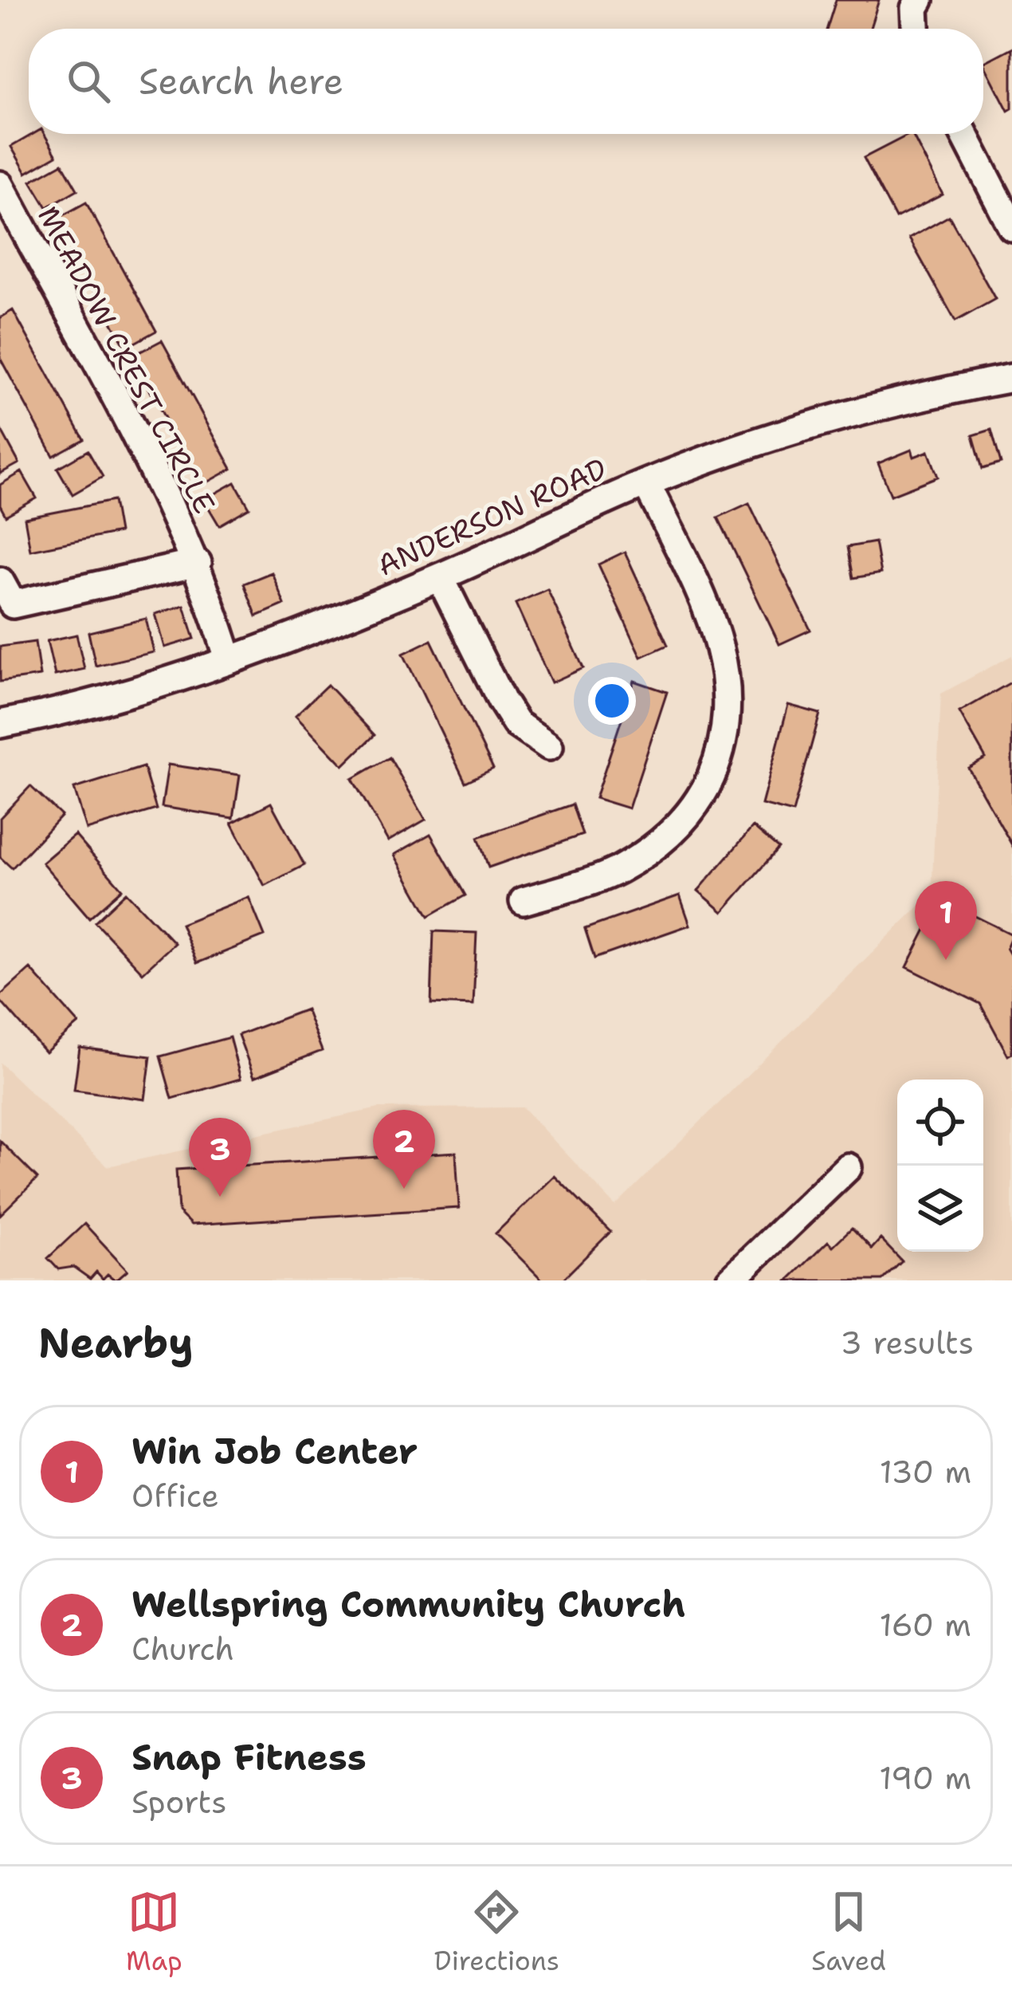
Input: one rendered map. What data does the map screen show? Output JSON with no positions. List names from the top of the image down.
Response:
{
  "streets": {
    "street": ["MEADOW CREST CIRCLE", "ANDERSON ROAD"]
  },
  "crossings": [
    ["MEADOW CREST CIRCLE", "ANDERSON ROAD"]
  ],
  "page": {
    "search": "Search here",
    "pins": ["1", "2", "3"],
    "heading": ["Nearby", "3 results"],
    "list": [
      {
        "mark": "1",
        "name": "Win Job Center",
        "note": "Office",
        "value": "130 m"
      },
      {
        "mark": "2",
        "name": "Wellspring Community Church",
        "note": "Church",
        "value": "160 m"
      },
      {
        "mark": "3",
        "name": "Snap Fitness",
        "note": "Sports",
        "value": "190 m"
      }
    ],
    "nav": ["Map", "Directions", "Saved"]
  }
}
